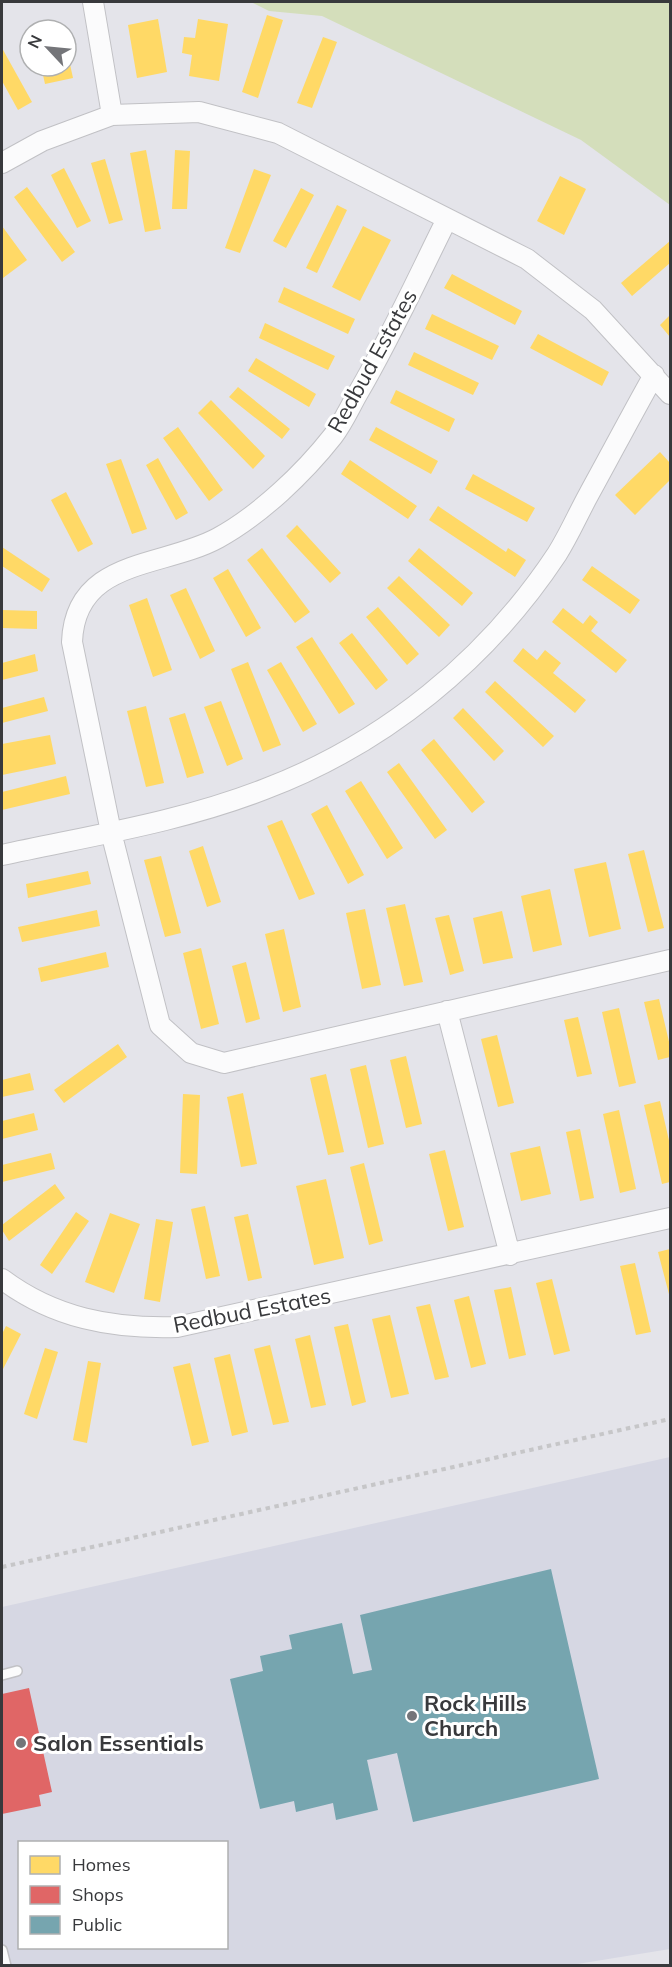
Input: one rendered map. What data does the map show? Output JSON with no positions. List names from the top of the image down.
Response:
{
  "streets": {
    "street": ["Redbud Estates"]
  },
  "places": ["Rock Hills Church", "Salon Essentials"],
  "legend": ["Homes", "Shops", "Public"],
  "north": "top left"
}
